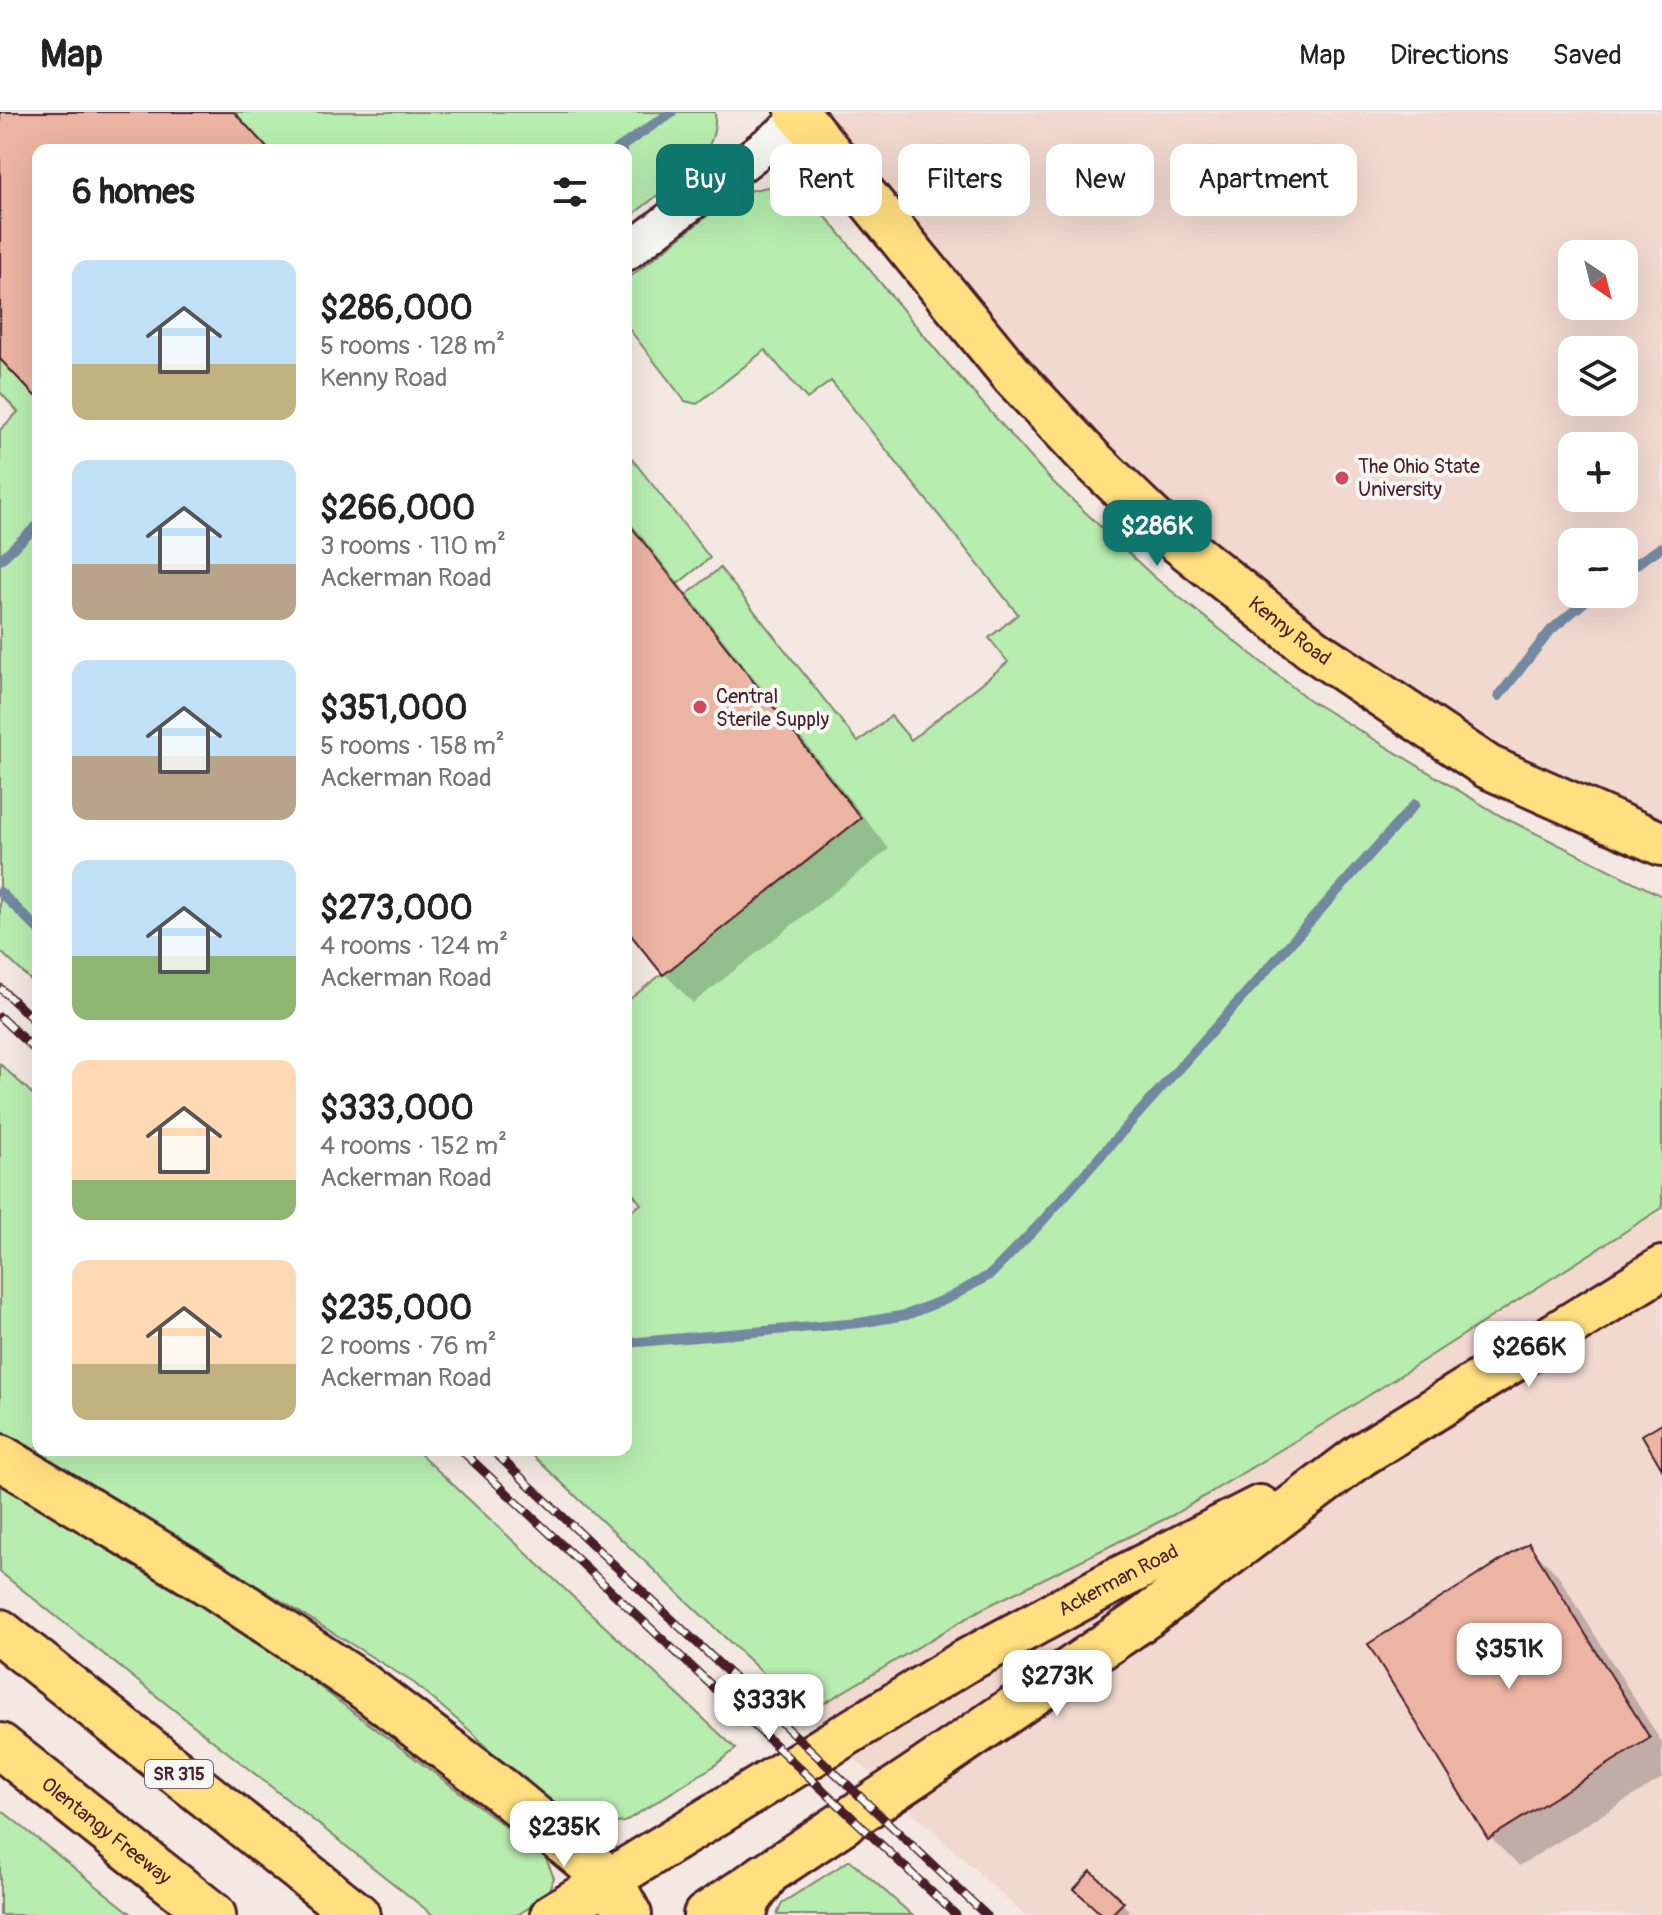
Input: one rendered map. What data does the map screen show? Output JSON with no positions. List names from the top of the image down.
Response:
{
  "streets": {
    "highway": ["SR 315", "Olentangy Freeway"],
    "main road": ["Kenny Road", "Ackerman Road"]
  },
  "places": ["The Ohio State University", "Central Sterile Supply"],
  "north": "bottom right",
  "page": {
    "header": "Map",
    "nav": ["Map", "Directions", "Saved"],
    "chip": [
      "Buy",
      "Rent",
      "Filters",
      "New",
      "Apartment"
    ],
    "heading": "6 homes",
    "map_buttons": ["+", "−"],
    "list": [
      {
        "name": "$286,000",
        "note": "5 rooms · 128 m² · Kenny Road"
      },
      {
        "name": "$266,000",
        "note": "3 rooms · 110 m² · Ackerman Road"
      },
      {
        "name": "$351,000",
        "note": "5 rooms · 158 m² · Ackerman Road"
      },
      {
        "name": "$273,000",
        "note": "4 rooms · 124 m² · Ackerman Road"
      },
      {
        "name": "$333,000",
        "note": "4 rooms · 152 m² · Ackerman Road"
      },
      {
        "name": "$235,000",
        "note": "2 rooms · 76 m² · Ackerman Road"
      }
    ],
    "price": [
      "$286K",
      "$266K",
      "$351K",
      "$273K",
      "$333K",
      "$235K"
    ]
  }
}
